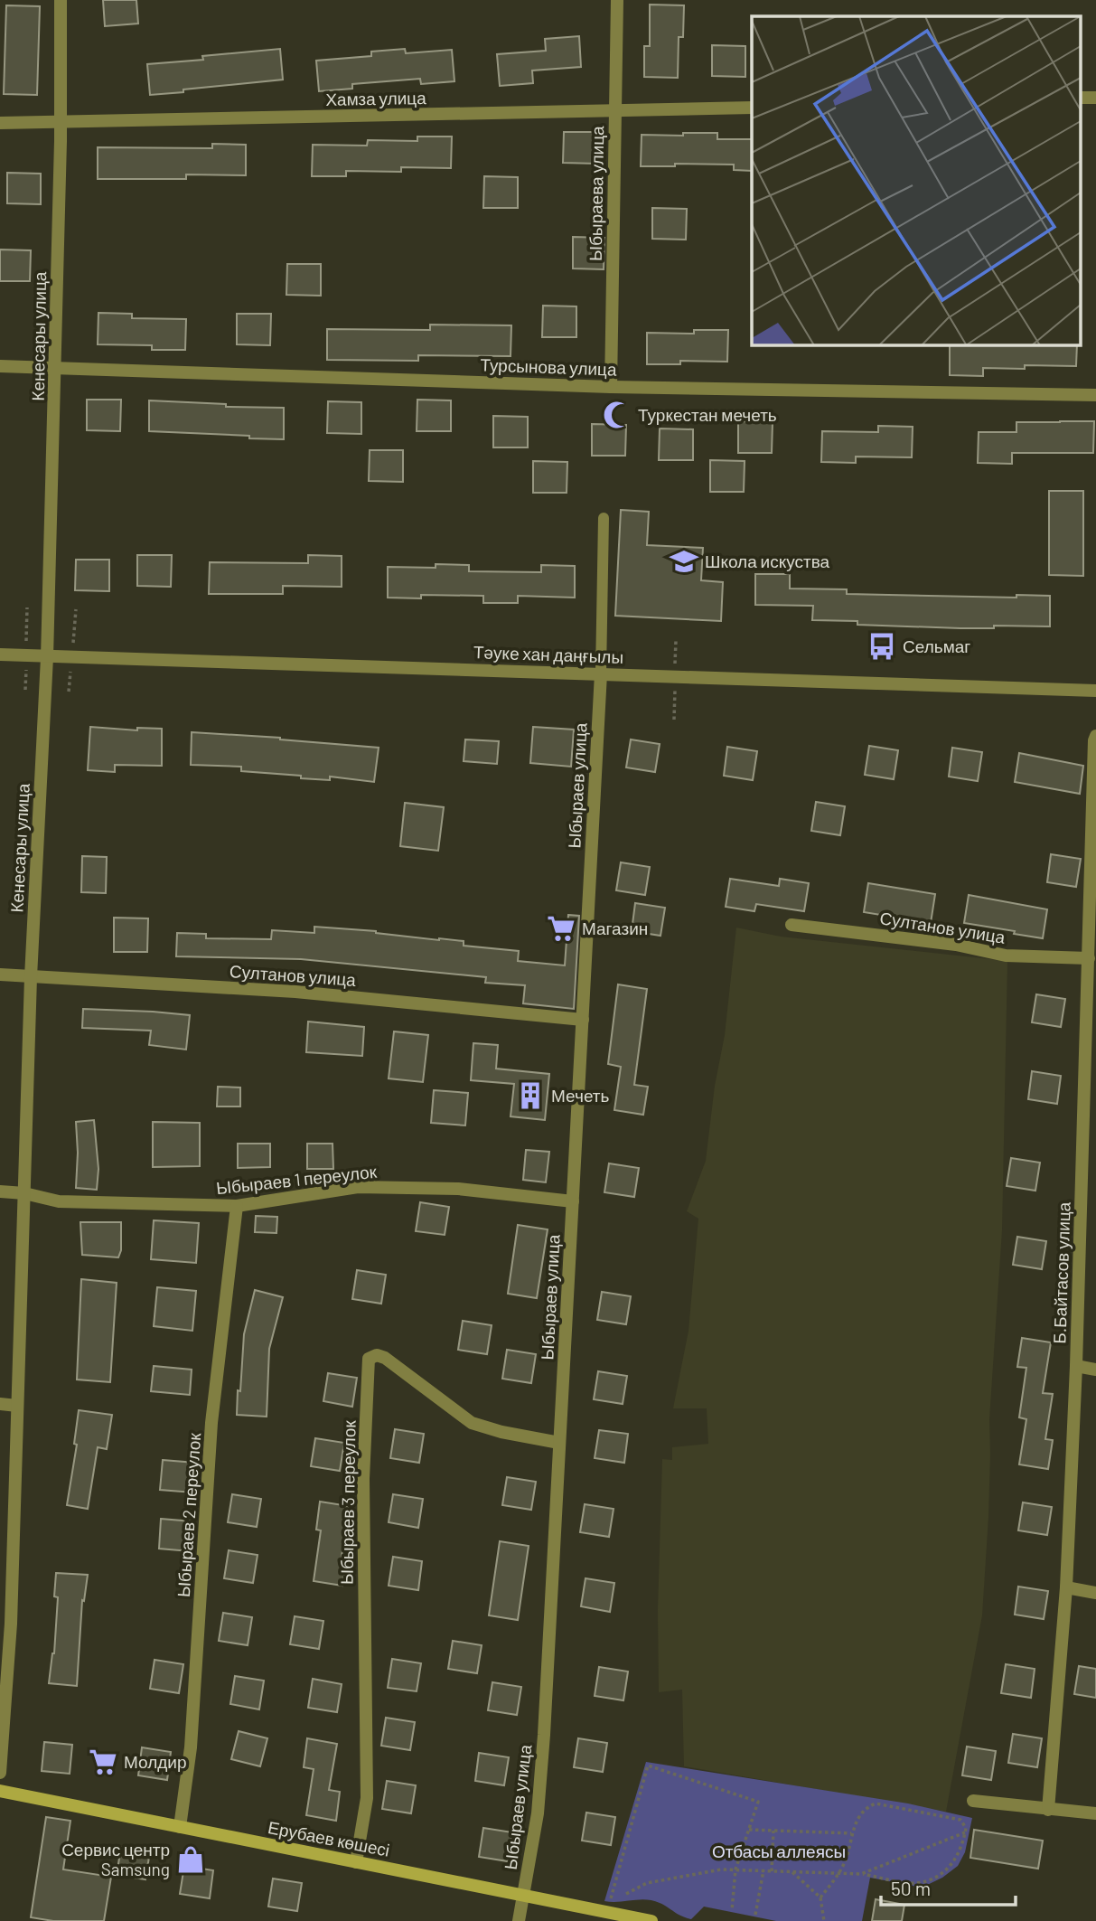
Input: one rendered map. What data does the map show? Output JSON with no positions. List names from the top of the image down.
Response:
{
  "streets": {
    "main road": ["Ерубаев көшесі"],
    "street": [
      "Хамза улица",
      "Ыбыраева улица",
      "Кенесары улица",
      "Турсынова улица",
      "Тәуке хан даңғылы",
      "Ыбыраев улица",
      "Султанов улица",
      "Ыбыраев 1 переулок",
      "Б.Байтасов улица",
      "Ыбыраев 3 переулок",
      "Ыбыраев 2 переулок"
    ]
  },
  "crossings": [
    ["Хамза улица", "Ыбыраева улица"],
    ["Хамза улица", "Кенесары улица"],
    ["Ыбыраева улица", "Турсынова улица"],
    ["Кенесары улица", "Турсынова улица"],
    ["Кенесары улица", "Тәуке хан даңғылы"],
    ["Кенесары улица", "Султанов улица"],
    ["Кенесары улица", "Ыбыраев 1 переулок"],
    ["Тәуке хан даңғылы", "Ыбыраев улица"],
    ["Ыбыраев улица", "Султанов улица"],
    ["Ыбыраев улица", "Ыбыраев 1 переулок"],
    ["Ыбыраев улица", "Ыбыраев 3 переулок"],
    ["Ыбыраев улица", "Ерубаев көшесі"],
    ["Султанов улица", "Б.Байтасов улица"],
    ["Ыбыраев 1 переулок", "Ыбыраев 2 переулок"],
    ["Ыбыраев 3 переулок", "Ерубаев көшесі"],
    ["Ыбыраев 2 переулок", "Ерубаев көшесі"]
  ],
  "parks": ["Отбасы аллеясы"],
  "places": {
    "mosque": ["Туркестан мечеть"],
    "school or university": ["Школа искуства"],
    "bus stop": ["Сельмаг"],
    "supermarket": ["Магазин", "Молдир"],
    "building": ["Мечеть"],
    "shop": ["Сервис центр Samsung"]
  },
  "scale_bar": "50 m"
}
